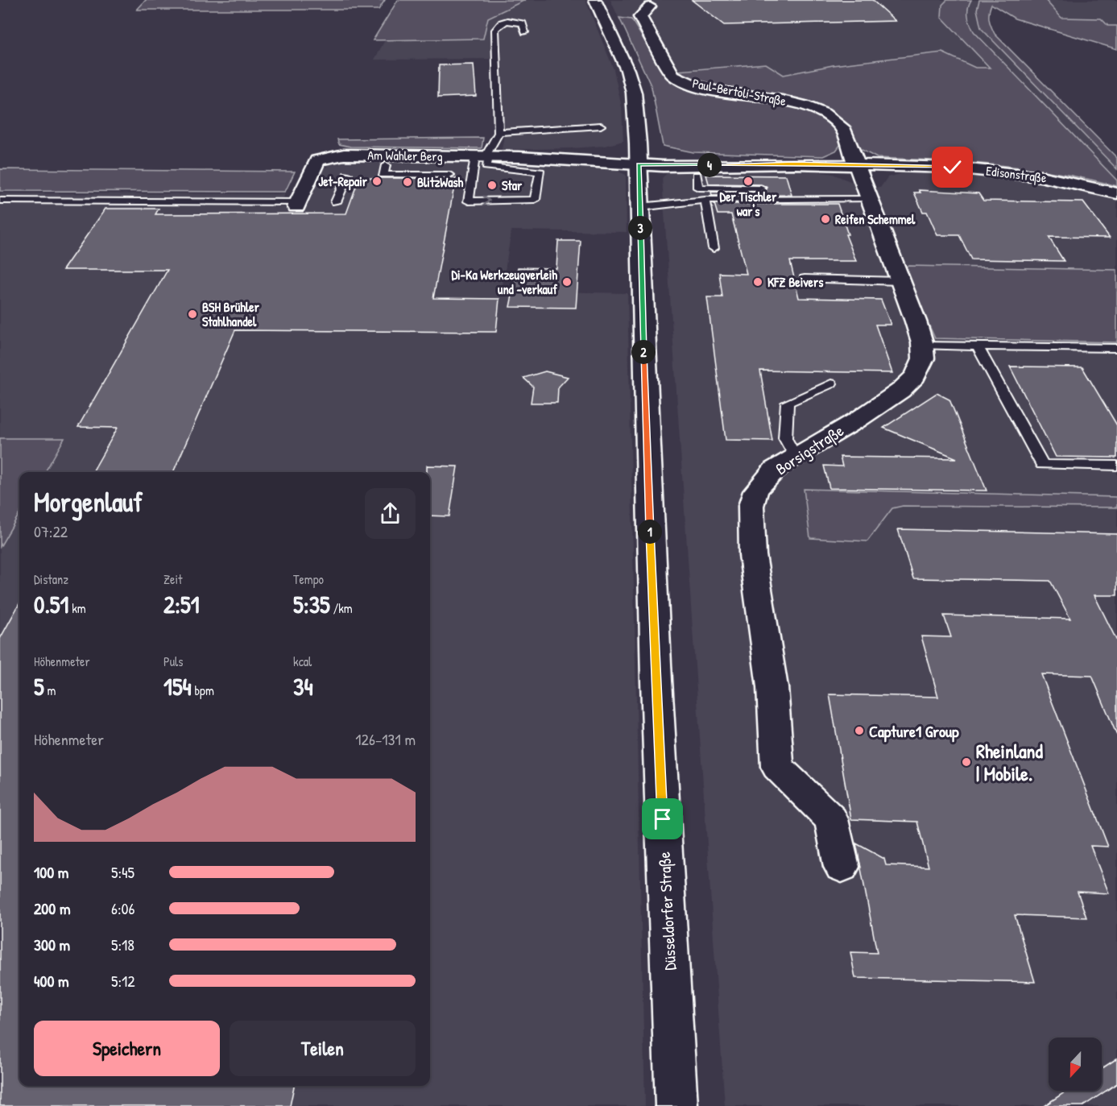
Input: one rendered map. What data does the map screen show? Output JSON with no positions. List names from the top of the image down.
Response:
{
  "streets": {
    "street": [
      "Paul-Bertoli-Straße",
      "Am Wahler Berg",
      "Edisonstraße",
      "Borsigstraße",
      "Düsseldorfer Straße"
    ]
  },
  "crossings": [
    ["Paul-Bertoli-Straße", "Edisonstraße"],
    ["Paul-Bertoli-Straße", "Borsigstraße"],
    ["Am Wahler Berg", "Edisonstraße"],
    ["Am Wahler Berg", "Düsseldorfer Straße"],
    ["Edisonstraße", "Borsigstraße"],
    ["Edisonstraße", "Düsseldorfer Straße"]
  ],
  "places": [
    "Jet-Repair",
    "Der Tischler war's",
    "BlitzWash",
    "Star",
    "Reifen Schemmel",
    "Di-Ka Werkzeugverleih und -verkauf",
    "KFZ Beivers",
    "BSH Brühler Stahlhandel",
    "Capture1 Group",
    "Rheinland | Mobile."
  ],
  "north": "bottom",
  "page": {
    "pins": [
      "4",
      "3",
      "2",
      "1"
    ],
    "heading": ["Morgenlauf", "07:22"],
    "stats": [
      ["Distanz", "0.51 km"],
      ["Zeit", "2:51"],
      ["Tempo", "5:35 /km"],
      ["Höhenmeter", "5 m"],
      ["Puls", "154 bpm"],
      ["kcal", "34"]
    ],
    "chart": ["Höhenmeter", "126–131 m"],
    "list": [
      {
        "name": "100 m",
        "note": "5:45"
      },
      {
        "name": "200 m",
        "note": "6:06"
      },
      {
        "name": "300 m",
        "note": "5:18"
      },
      {
        "name": "400 m",
        "note": "5:12"
      }
    ],
    "buttons": ["Speichern", "Teilen"]
  }
}
